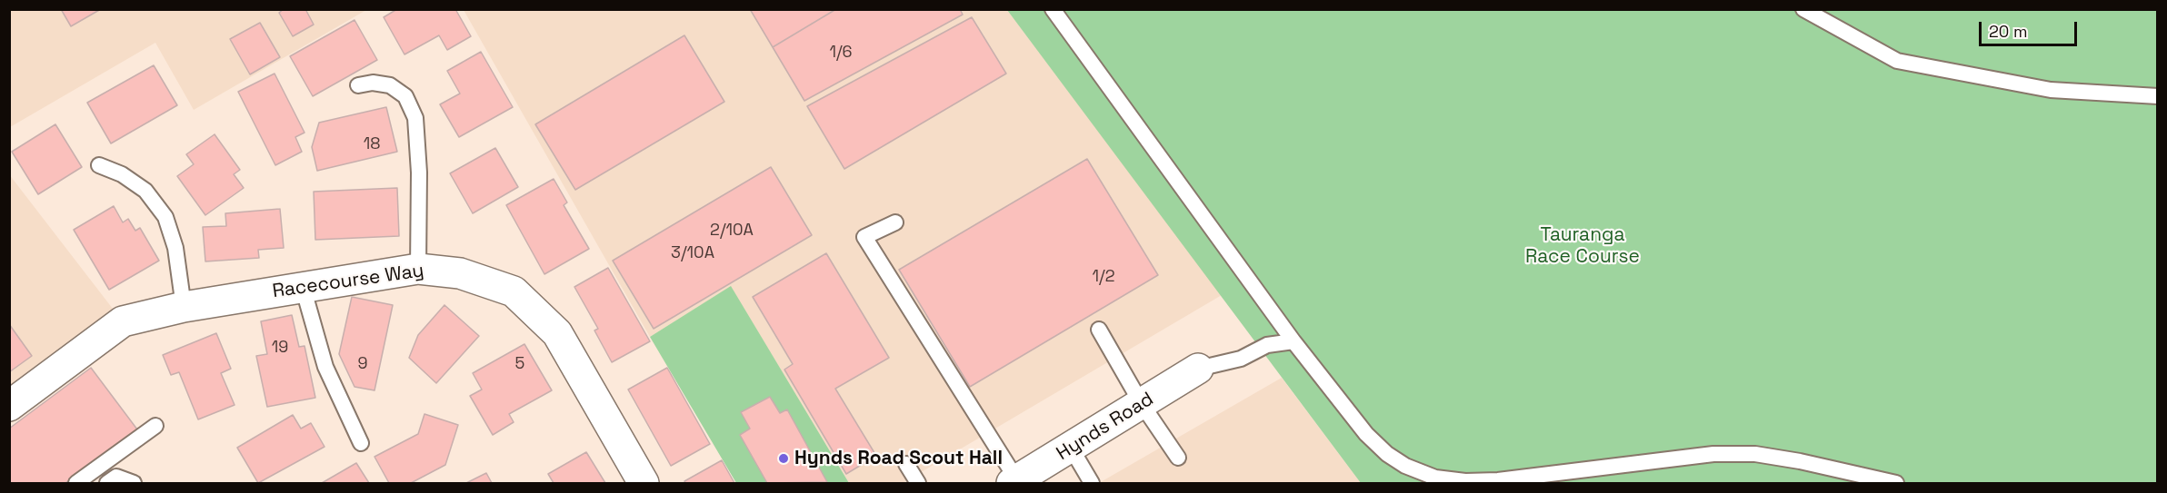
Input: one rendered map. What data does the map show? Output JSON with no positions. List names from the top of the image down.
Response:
{
  "streets": {
    "street": ["Racecourse Way", "Hynds Road"]
  },
  "parks": ["Tauranga Race Course"],
  "places": ["Hynds Road Scout Hall"],
  "house_numbers": [
    "1/6",
    "18",
    "2/10A",
    "3/10A",
    "1/2",
    "19",
    "9",
    "5"
  ],
  "scale_bar": "20 m"
}
